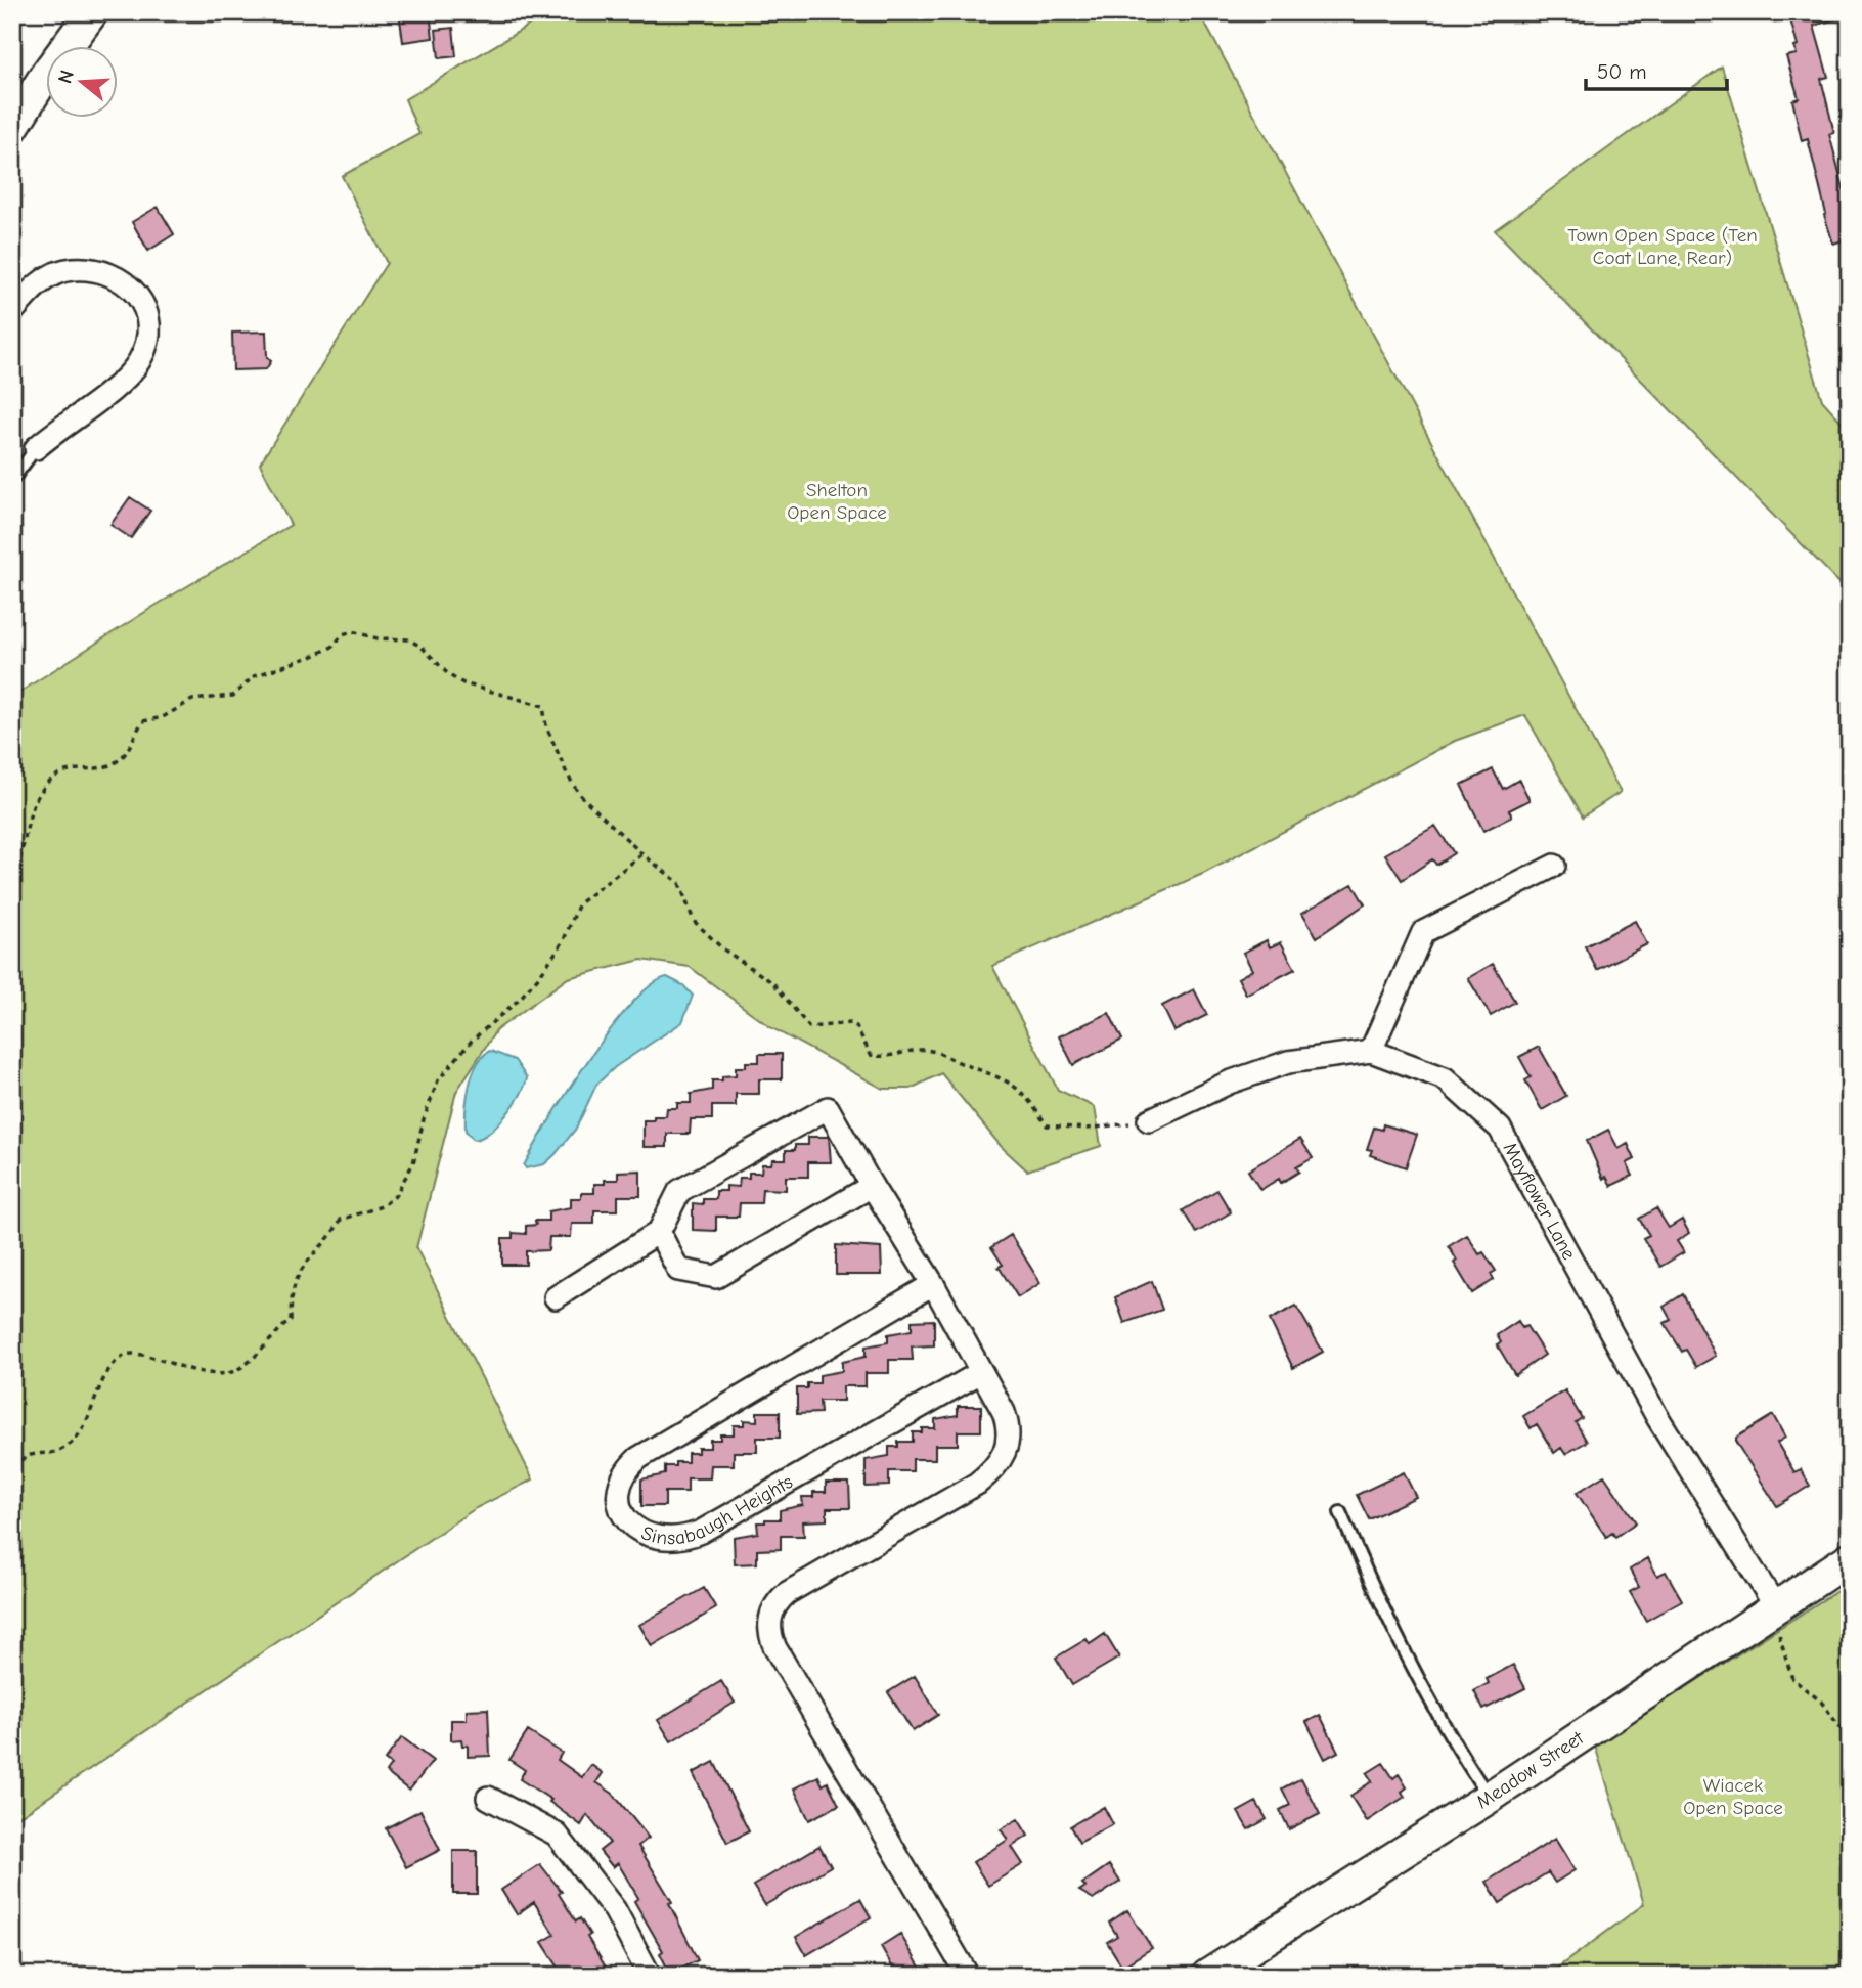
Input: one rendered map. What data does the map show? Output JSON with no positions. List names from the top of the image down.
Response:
{
  "streets": {
    "street": ["Mayflower Lane", "Sinsabaugh Heights", "Meadow Street"]
  },
  "crossings": [
    ["Mayflower Lane", "Meadow Street"]
  ],
  "parks": ["Town Open Space (Ten Coat Lane, Rear)", "Shelton Open Space", "Wiacek Open Space"],
  "scale_bar": "50 m",
  "north": "left"
}
